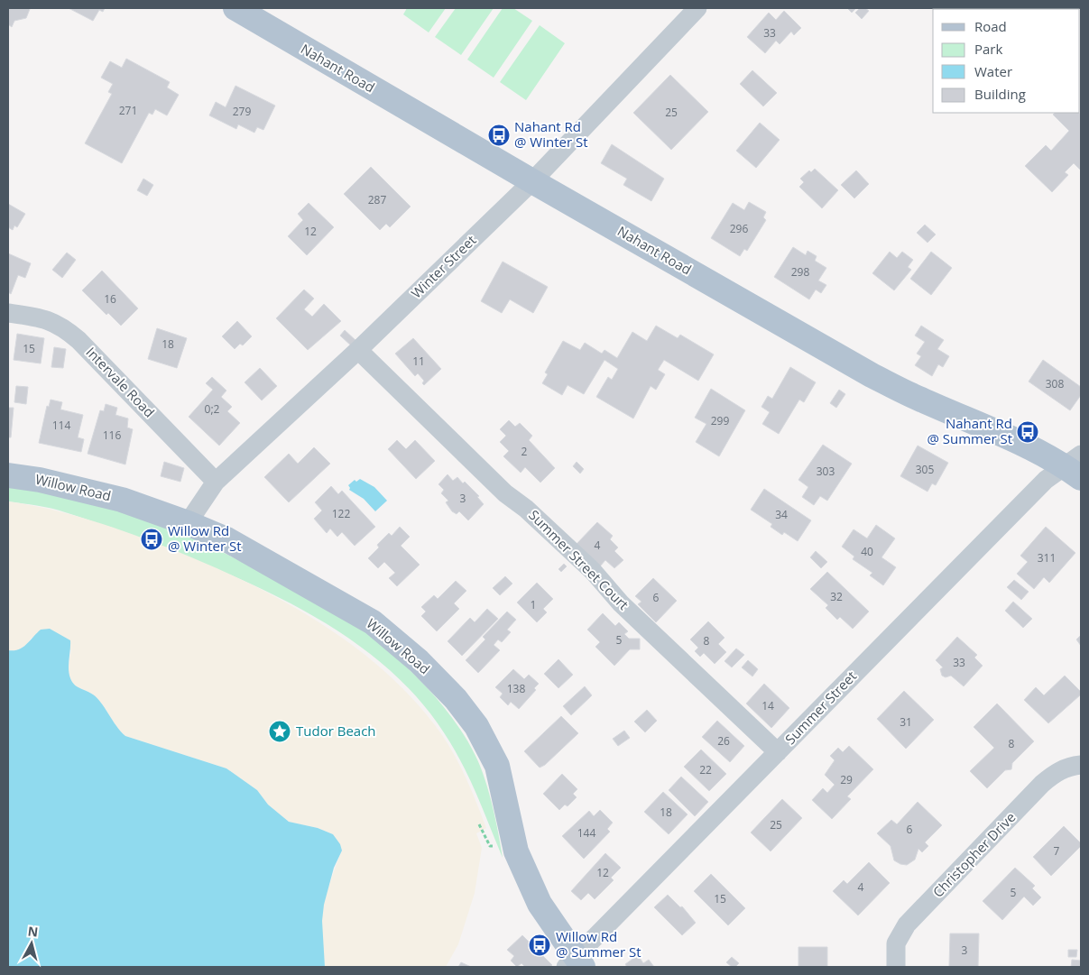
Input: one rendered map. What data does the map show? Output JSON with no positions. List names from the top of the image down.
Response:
{
  "streets": {
    "main road": ["Nahant Road", "Willow Road"],
    "street": [
      "Winter Street",
      "Intervale Road",
      "Summer Street Court",
      "Summer Street",
      "Christopher Drive"
    ]
  },
  "crossings": [
    ["Nahant Road", "Winter Street"],
    ["Nahant Road", "Summer Street"],
    ["Winter Street", "Intervale Road"],
    ["Winter Street", "Willow Road"],
    ["Winter Street", "Summer Street Court"],
    ["Willow Road", "Summer Street"],
    ["Summer Street Court", "Summer Street"]
  ],
  "places": {
    "bus stop": [
      "Nahant Rd @ Winter St",
      "Nahant Rd @ Summer St",
      "Willow Rd @ Winter St",
      "Willow Rd @ Summer St"
    ],
    "place": ["Tudor Beach"]
  },
  "house_numbers": [
    "33",
    "271",
    "279",
    "25",
    "287",
    "296",
    "12",
    "298",
    "16",
    "18",
    "15",
    "11",
    "308",
    "0;2",
    "299",
    "114",
    "116",
    "2",
    "305",
    "303",
    "3",
    "122",
    "34",
    "4",
    "40",
    "311",
    "32",
    "6",
    "1",
    "5",
    "8",
    "33",
    "138",
    "14",
    "31",
    "26",
    "8",
    "22",
    "29",
    "18",
    "25",
    "6",
    "144",
    "7",
    "12",
    "4",
    "5",
    "15",
    "3"
  ],
  "legend": [
    "Road",
    "Park",
    "Water",
    "Building"
  ],
  "north": "top"
}
